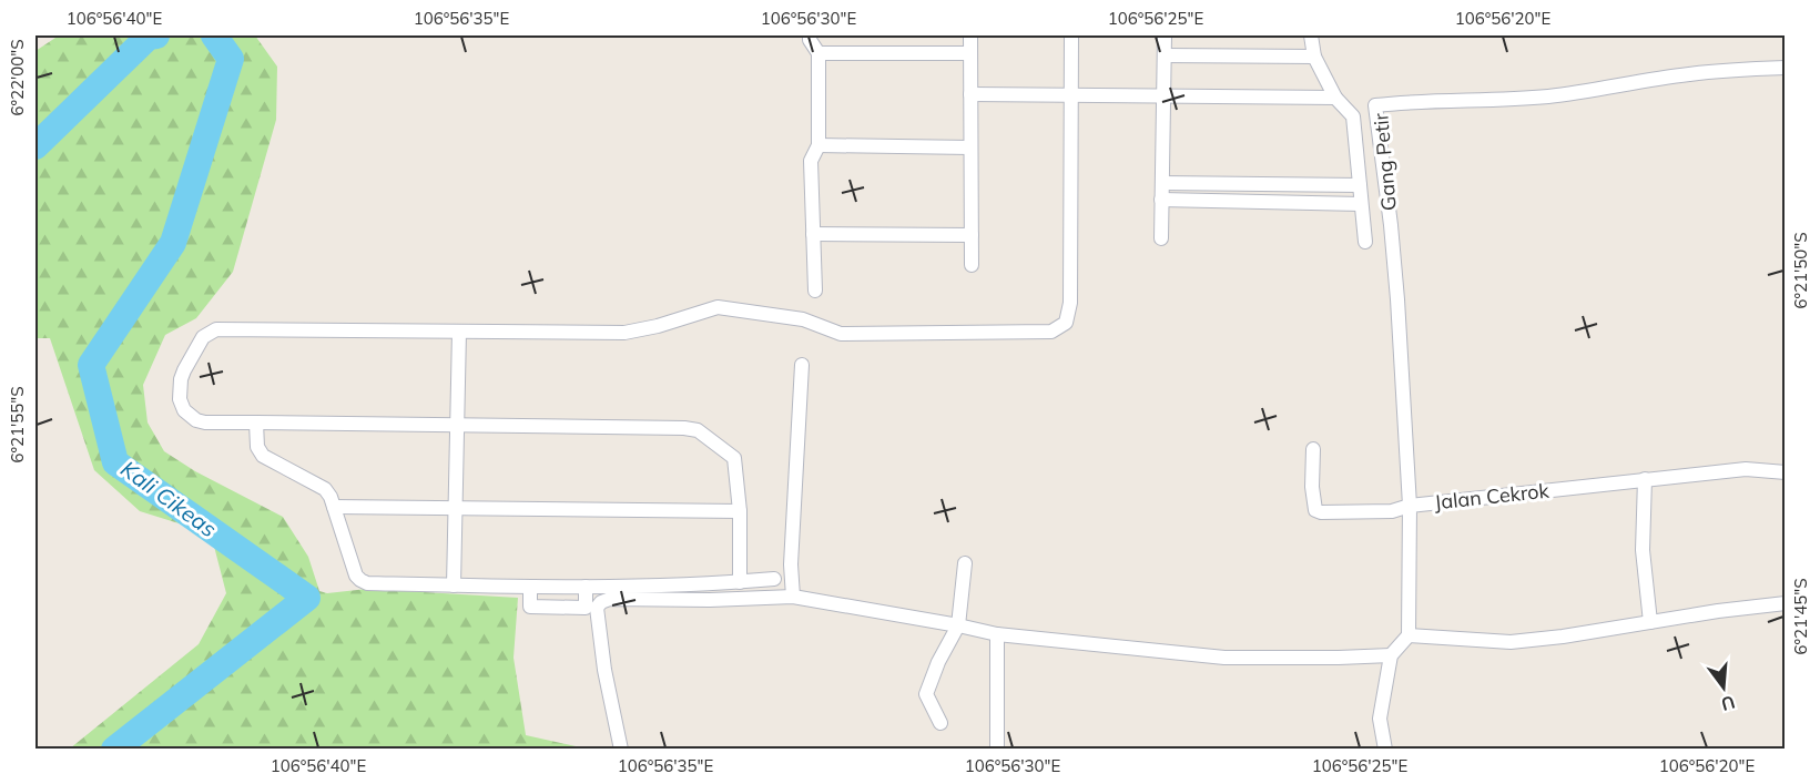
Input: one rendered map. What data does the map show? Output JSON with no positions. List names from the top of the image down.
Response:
{
  "streets": {
    "street": ["Gang Petir", "Jalan Cekrok"]
  },
  "crossings": [
    ["Gang Petir", "Jalan Cekrok"]
  ],
  "water": ["Kali Cikeas"],
  "north": "bottom",
  "coordinates": [
    "106°56'40\"E",
    "106°56'35\"E",
    "106°56'30\"E",
    "106°56'25\"E",
    "106°56'20\"E",
    "6°22'00\"S",
    "6°21'50\"S",
    "6°21'55\"S",
    "6°21'45\"S"
  ]
}
